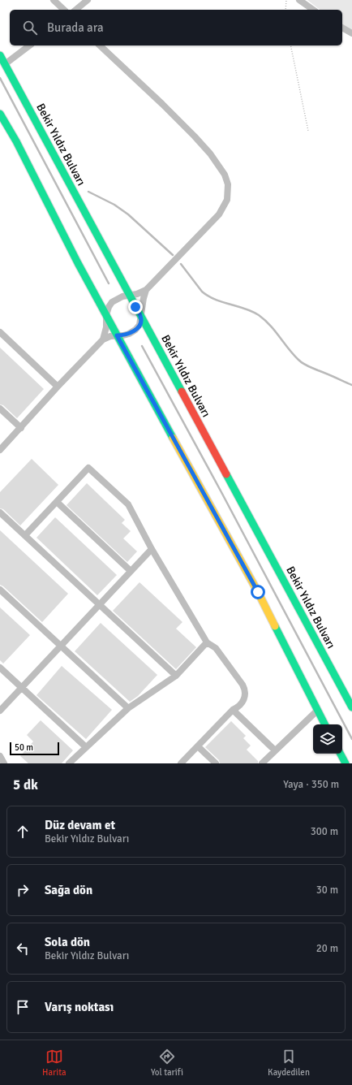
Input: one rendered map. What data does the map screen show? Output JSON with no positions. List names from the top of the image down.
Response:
{
  "streets": {
    "main road": ["Bekir Yıldız Bulvarı"]
  },
  "scale_bar": "50 m",
  "page": {
    "search": "Burada ara",
    "scale": "50 m",
    "heading": ["5 dk", "Yaya · 350 m"],
    "list": [
      ["Düz devam et", "Bekir Yıldız Bulvarı", "300 m"],
      ["Sağa dön", "30 m"],
      ["Sola dön", "Bekir Yıldız Bulvarı", "20 m"],
      "Varış noktası"
    ],
    "nav": ["Harita", "Yol tarifi", "Kaydedilen"]
  }
}
